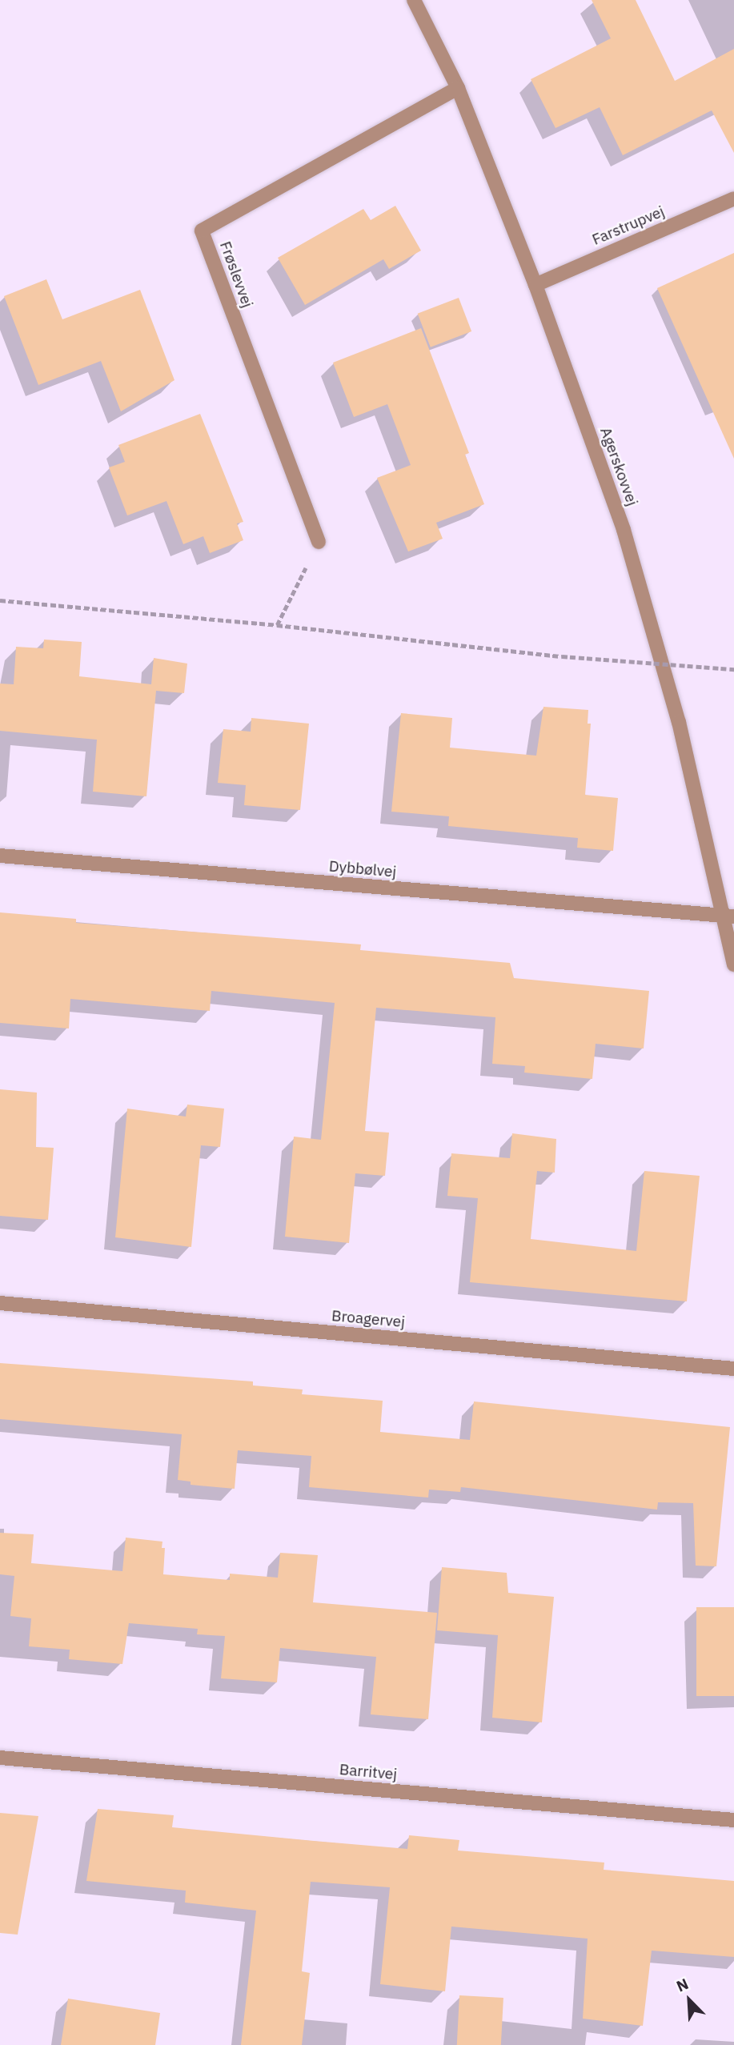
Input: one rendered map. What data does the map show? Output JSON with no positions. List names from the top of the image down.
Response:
{
  "streets": {
    "street": [
      "Farstrupvej",
      "Frøslevvej",
      "Agerskovvej",
      "Dybbølvej",
      "Broagervej",
      "Barritvej"
    ]
  },
  "crossings": [
    ["Farstrupvej", "Agerskovvej"],
    ["Frøslevvej", "Agerskovvej"],
    ["Agerskovvej", "Dybbølvej"]
  ],
  "north": "top left"
}
